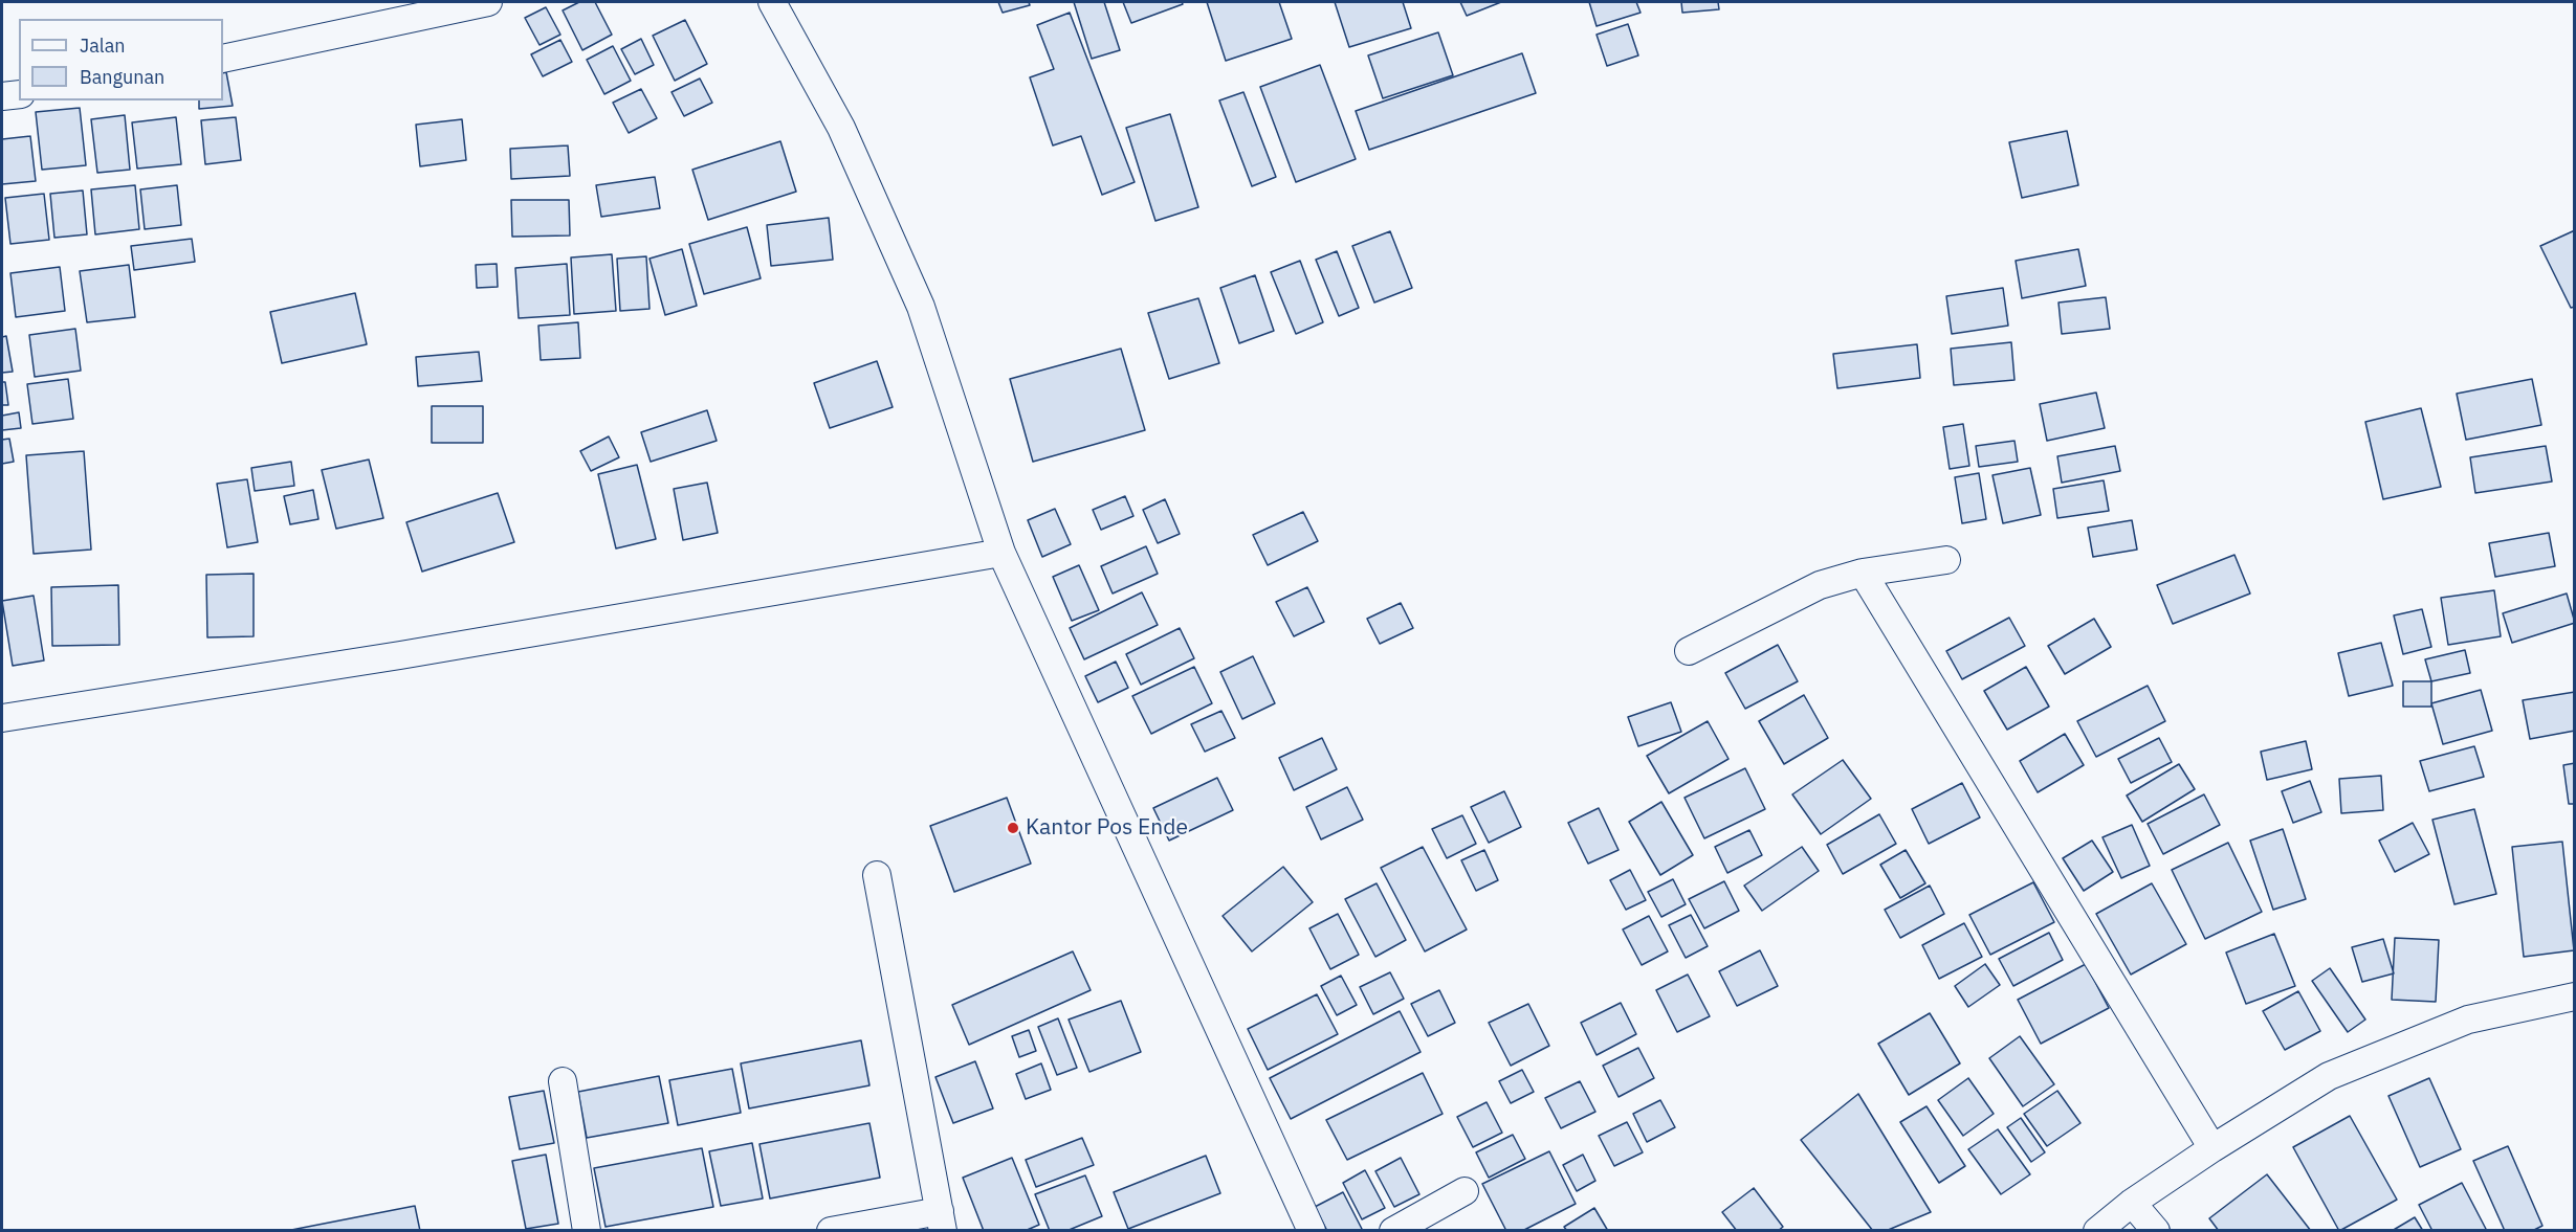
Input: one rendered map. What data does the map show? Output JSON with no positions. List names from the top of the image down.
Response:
{
  "places": ["Kantor Pos Ende"],
  "legend": ["Jalan", "Bangunan"]
}
